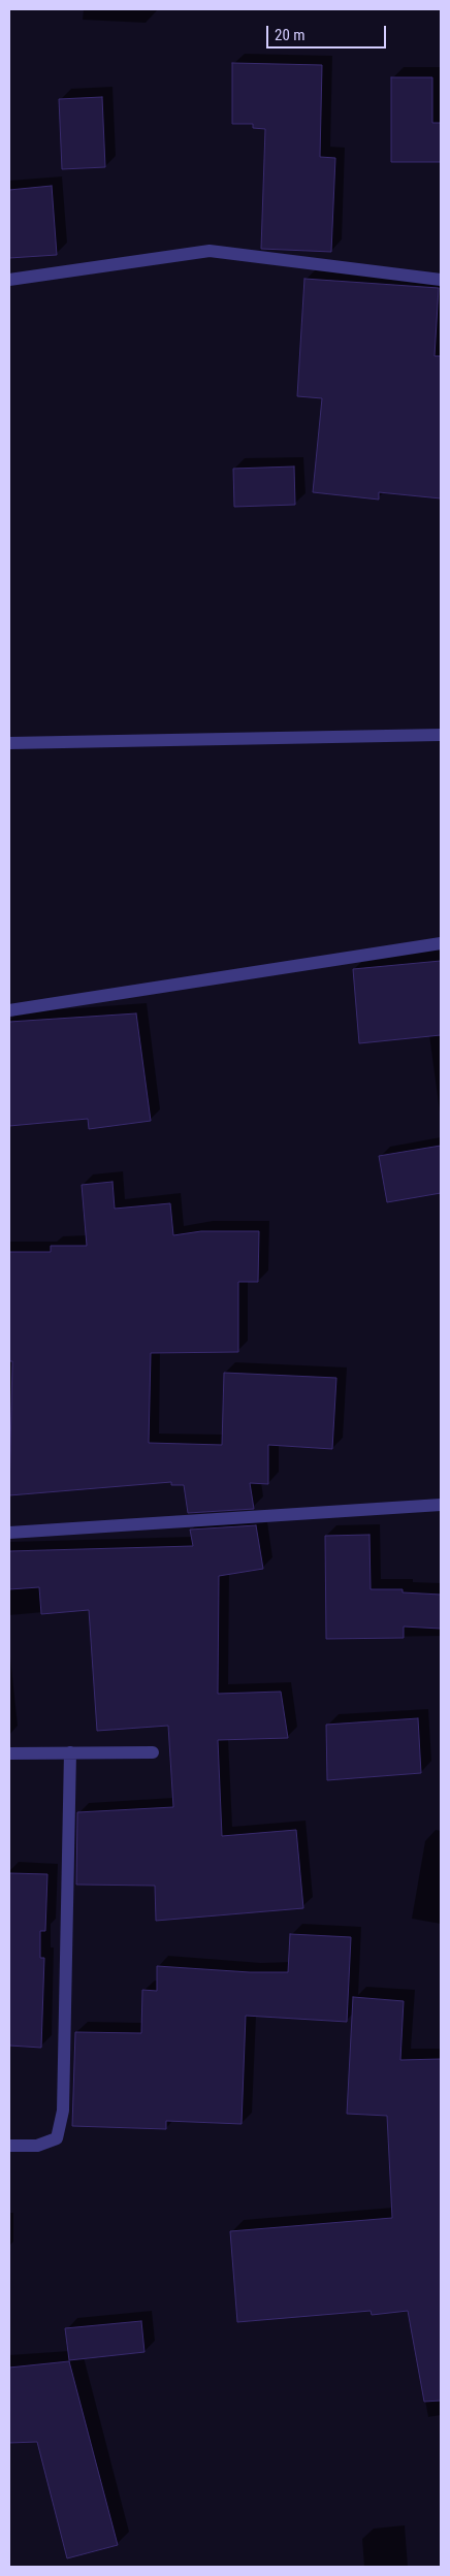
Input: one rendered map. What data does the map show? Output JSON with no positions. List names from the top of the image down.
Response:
{
  "scale_bar": "20 m"
}
